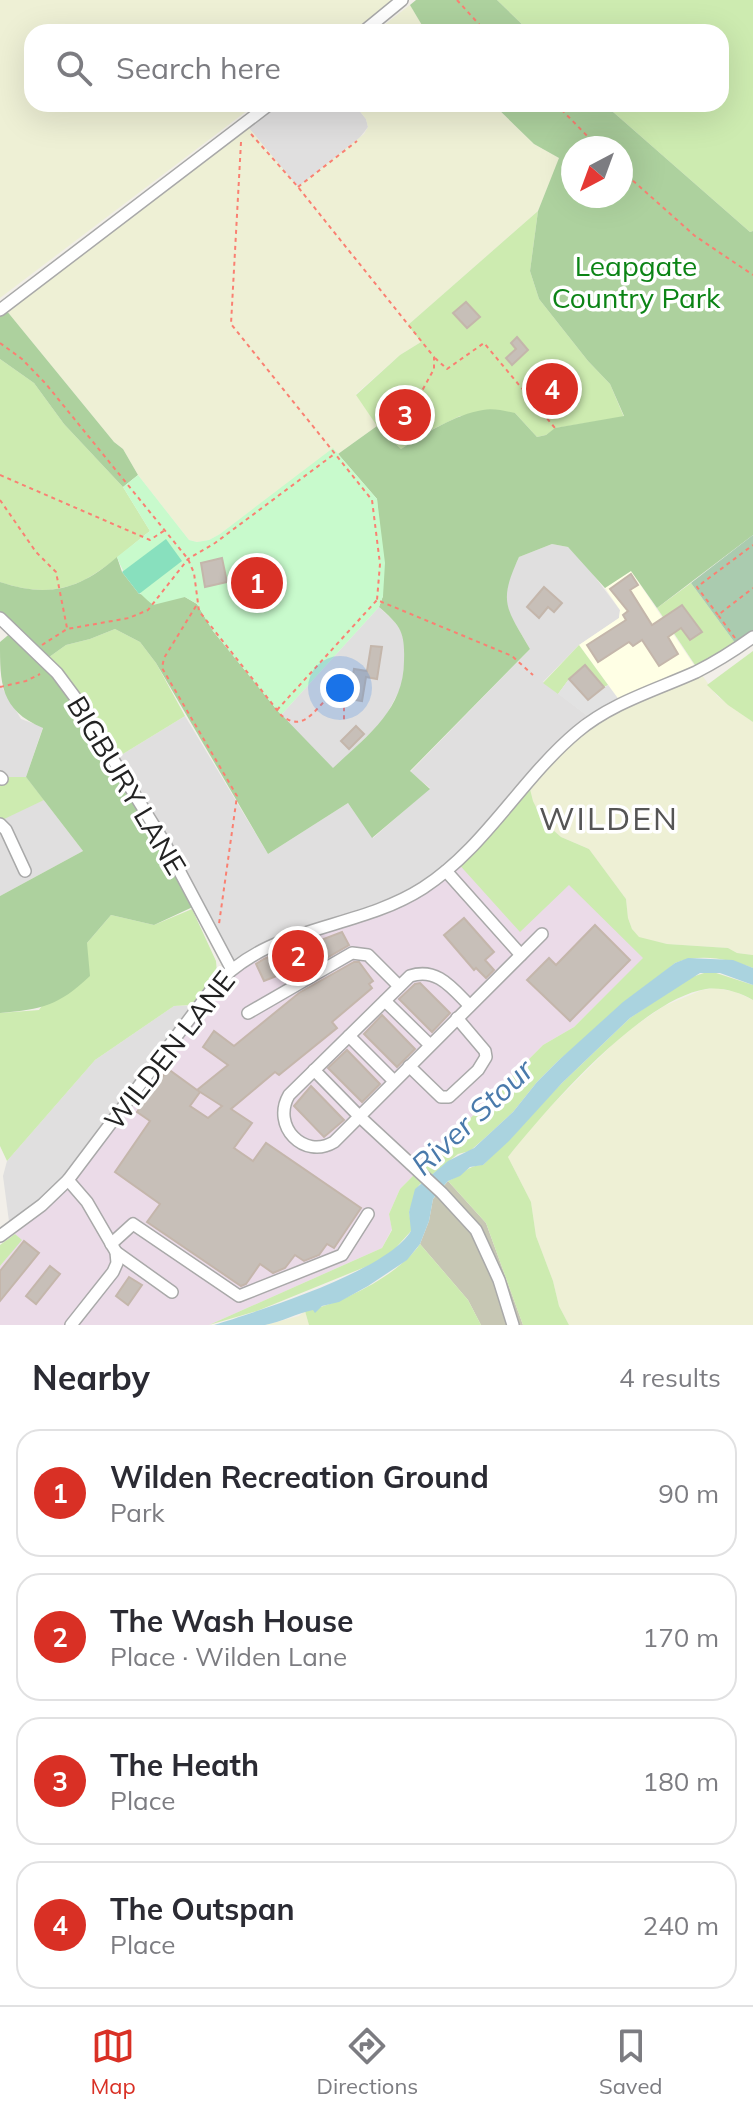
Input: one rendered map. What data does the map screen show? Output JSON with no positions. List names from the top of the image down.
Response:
{
  "streets": {
    "street": ["BIGBURY LANE", "WILDEN LANE"]
  },
  "crossings": [
    ["BIGBURY LANE", "WILDEN LANE"]
  ],
  "districts": ["WILDEN"],
  "water": ["River Stour"],
  "parks": ["Leapgate Country Park"],
  "north": "bottom left",
  "page": {
    "search": "Search here",
    "pins": [
      "4",
      "3",
      "1",
      "2"
    ],
    "heading": ["Nearby", "4 results"],
    "list": [
      {
        "mark": "1",
        "name": "Wilden Recreation Ground",
        "note": "Park",
        "value": "90 m"
      },
      {
        "mark": "2",
        "name": "The Wash House",
        "note": "Place · Wilden Lane",
        "value": "170 m"
      },
      {
        "mark": "3",
        "name": "The Heath",
        "note": "Place",
        "value": "180 m"
      },
      {
        "mark": "4",
        "name": "The Outspan",
        "note": "Place",
        "value": "240 m"
      }
    ],
    "nav": ["Map", "Directions", "Saved"]
  }
}
